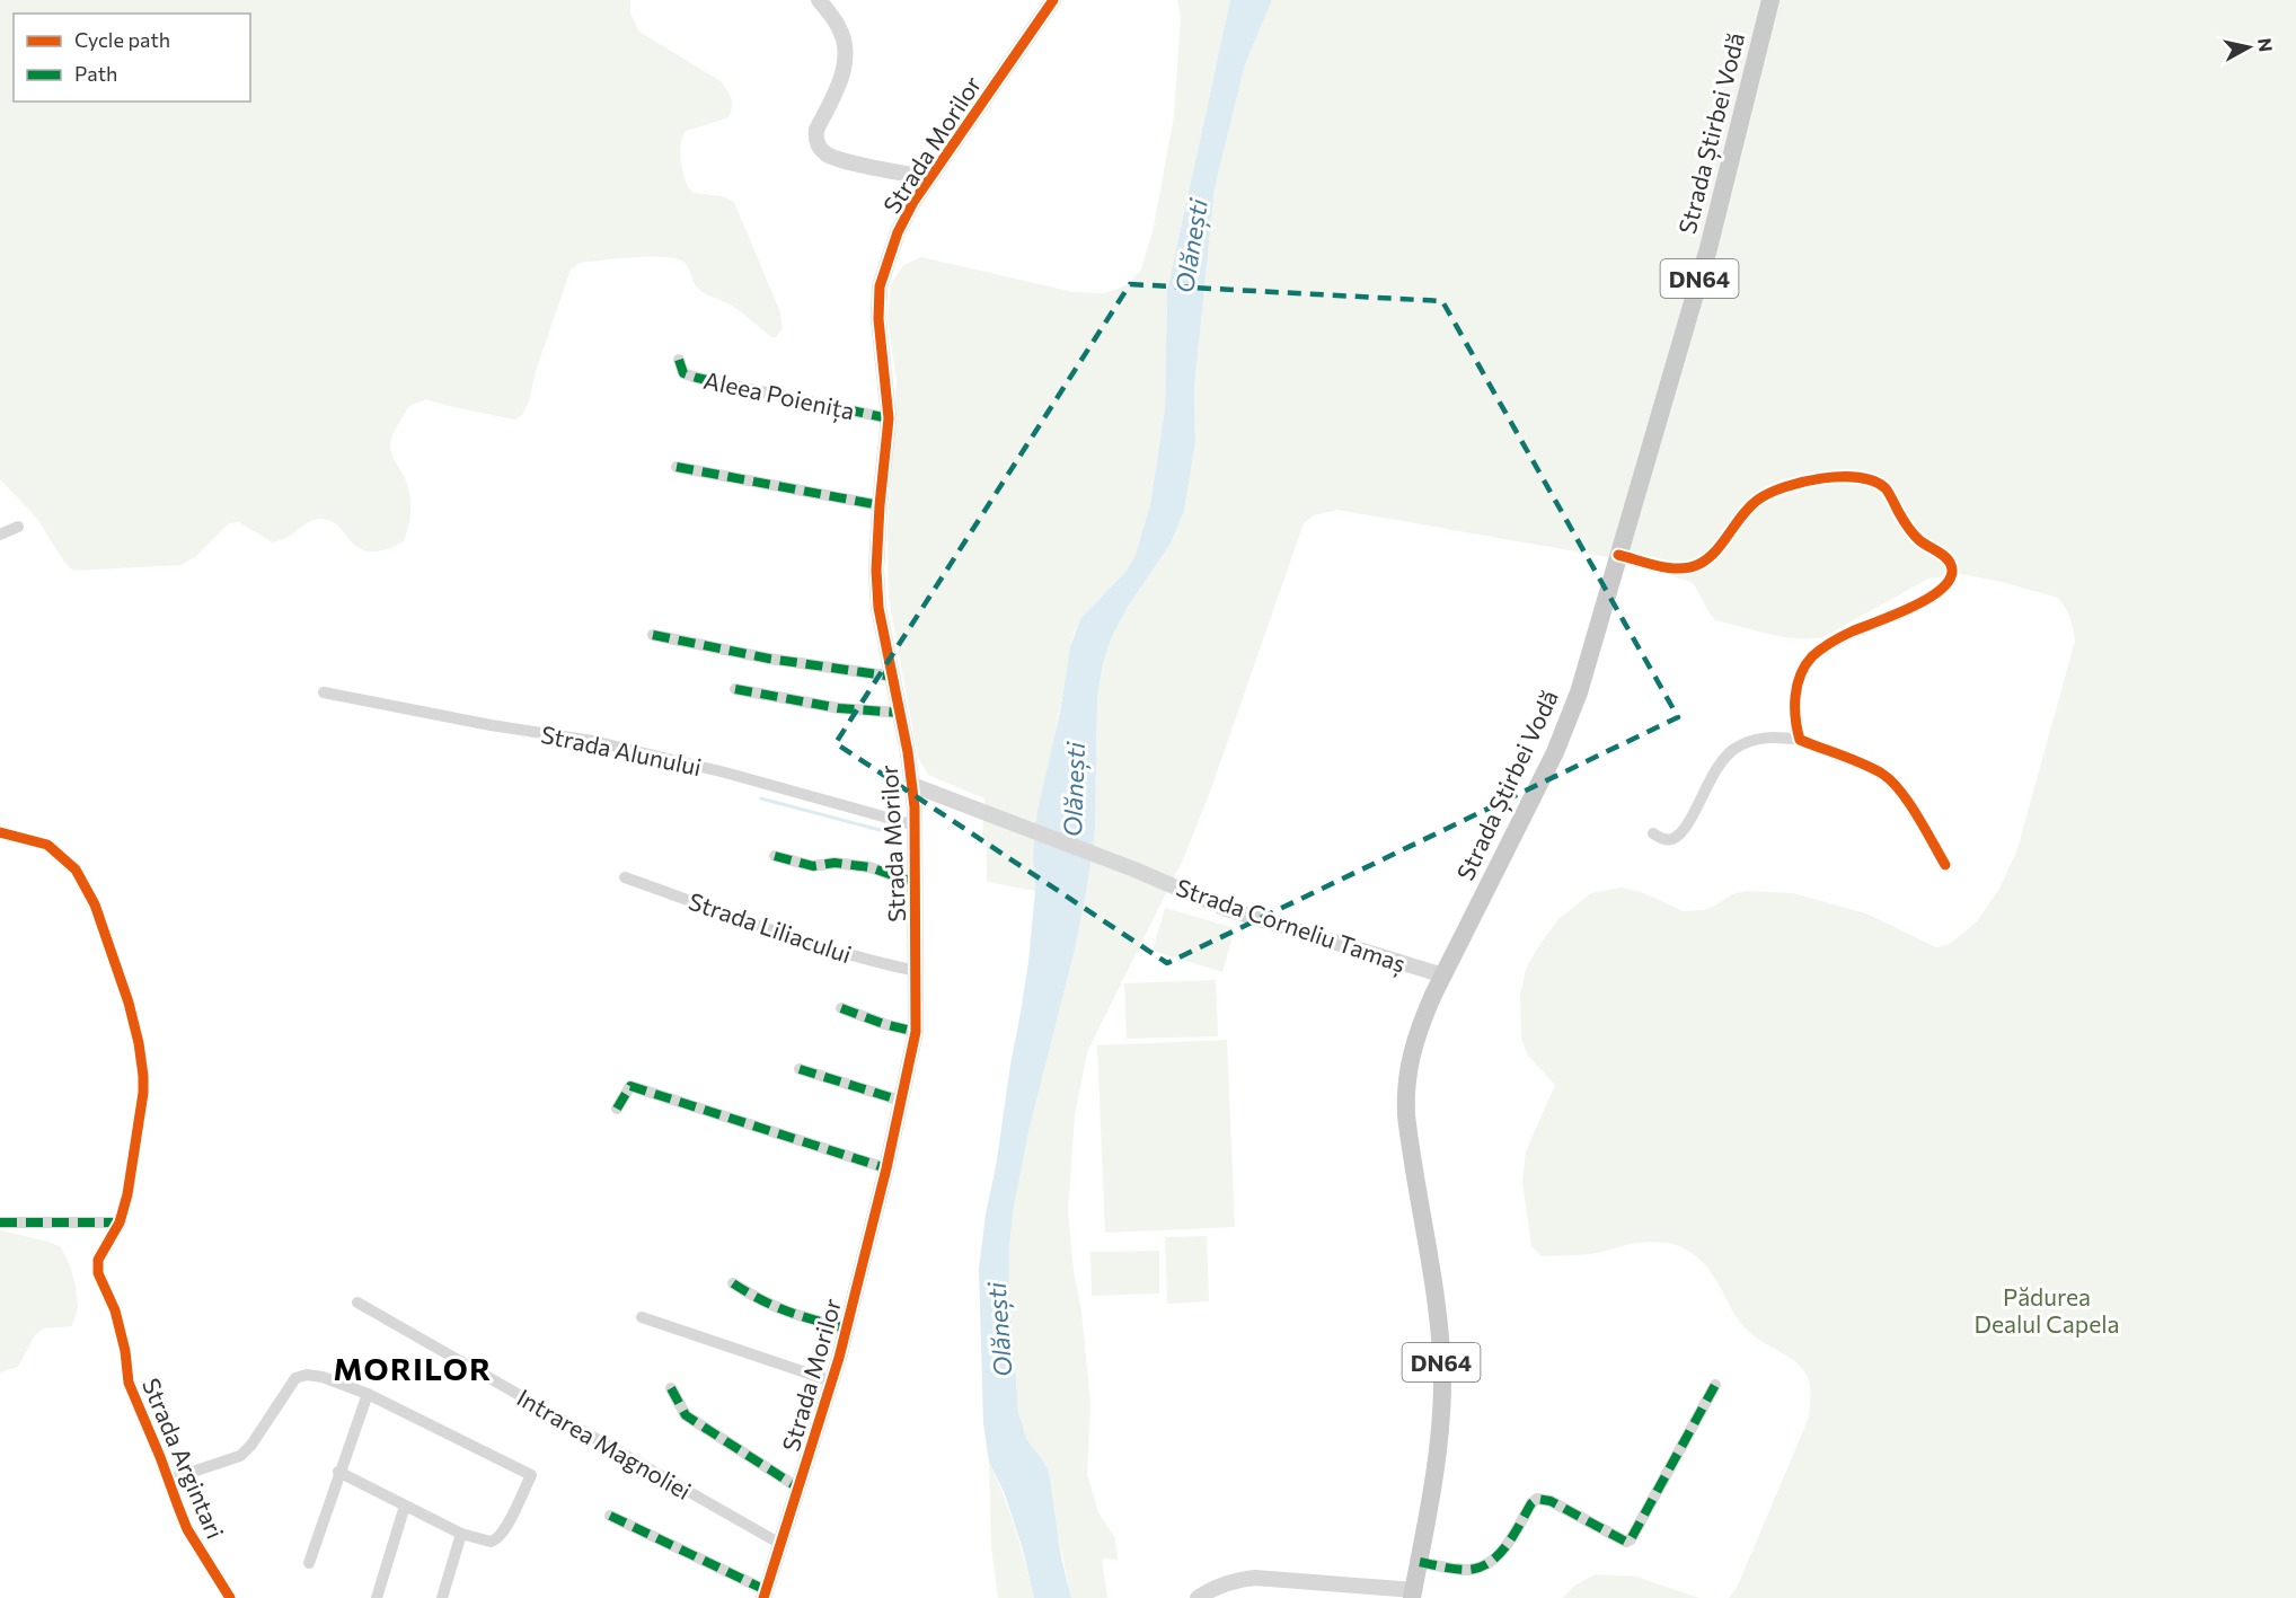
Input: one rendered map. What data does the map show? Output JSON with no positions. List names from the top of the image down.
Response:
{
  "streets": {
    "main road": ["Strada Știrbei Vodă", "DN64"],
    "street": [
      "Strada Morilor",
      "Aleea Poienița",
      "Strada Alunului",
      "Strada Corneliu Tamaș",
      "Strada Liliacului",
      "Intrarea Magnoliei",
      "Strada Argintari"
    ]
  },
  "crossings": [
    ["Strada Știrbei Vodă", "Strada Corneliu Tamaș"],
    ["Strada Morilor", "Aleea Poienița"],
    ["Strada Morilor", "Strada Alunului"],
    ["Strada Morilor", "Strada Corneliu Tamaș"],
    ["Strada Morilor", "Strada Liliacului"],
    ["Strada Morilor", "Intrarea Magnoliei"]
  ],
  "districts": ["MORILOR"],
  "water": ["Olănești"],
  "parks": ["Pădurea Dealul Capela"],
  "legend": ["Cycle path", "Path"],
  "north": "right"
}
